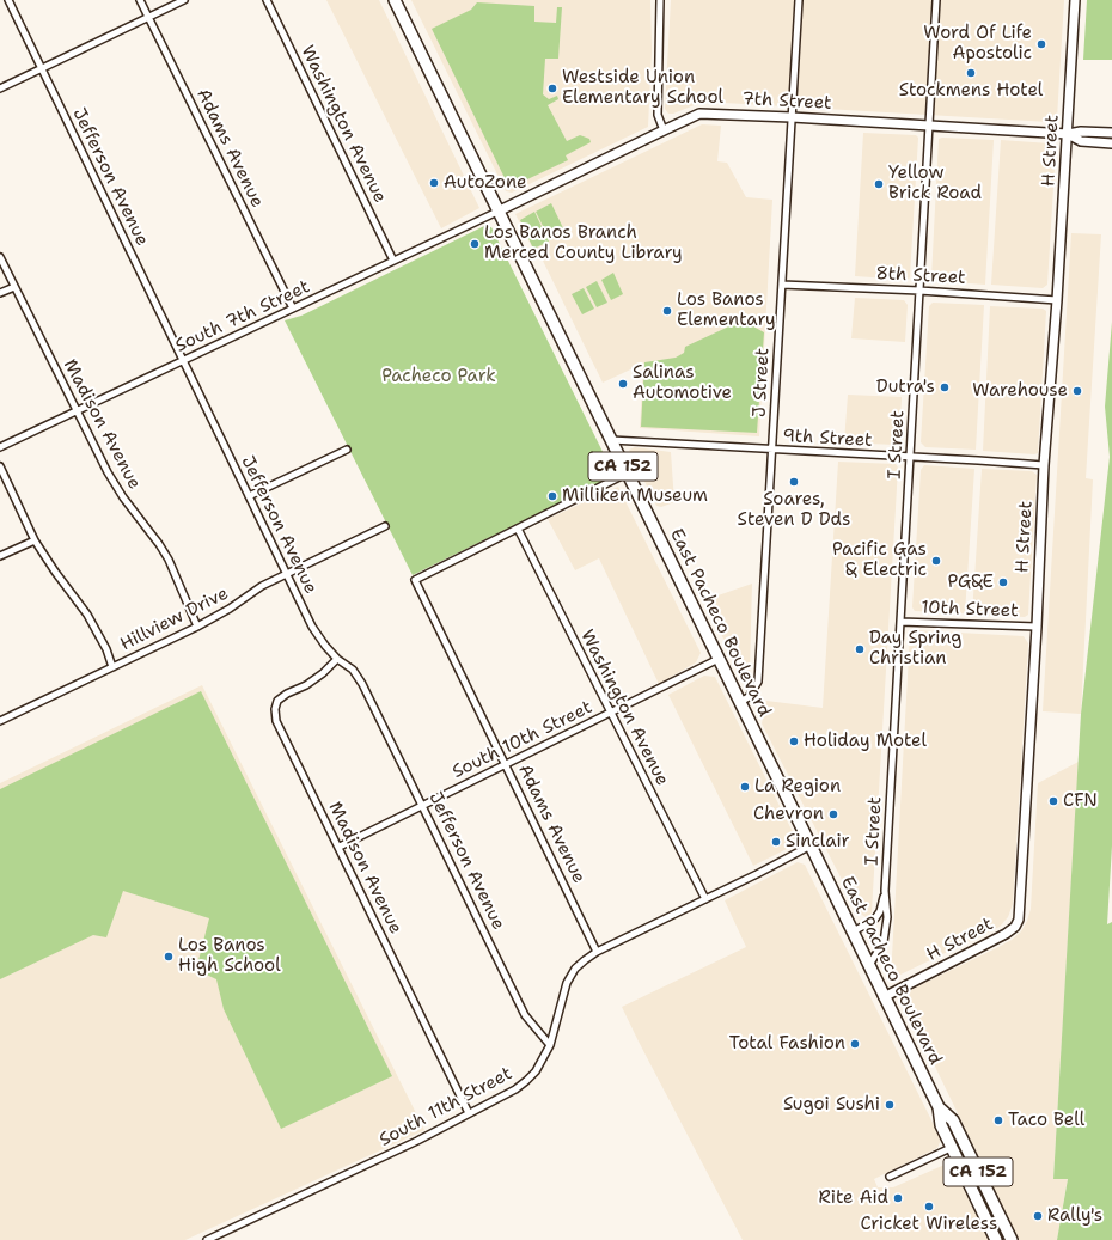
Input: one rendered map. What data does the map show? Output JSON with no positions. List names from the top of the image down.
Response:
{
  "streets": {
    "highway": ["CA 152", "East Pacheco Boulevard"],
    "street": [
      "7th Street",
      "Washington Avenue",
      "Adams Avenue",
      "H Street",
      "Jefferson Avenue",
      "8th Street",
      "South 7th Street",
      "J Street",
      "Madison Avenue",
      "9th Street",
      "I Street",
      "10th Street",
      "Hillview Drive",
      "South 10th Street",
      "South 11th Street"
    ]
  },
  "crossings": [
    ["7th Street", "H Street"],
    ["7th Street", "South 7th Street"],
    ["7th Street", "J Street"],
    ["7th Street", "I Street"],
    ["7th Street", "East Pacheco Boulevard"],
    ["Washington Avenue", "Adams Avenue"],
    ["Washington Avenue", "South 7th Street"],
    ["Washington Avenue", "South 10th Street"],
    ["Washington Avenue", "South 11th Street"],
    ["Adams Avenue", "South 7th Street"],
    ["Adams Avenue", "South 10th Street"],
    ["Adams Avenue", "South 11th Street"],
    ["H Street", "8th Street"],
    ["H Street", "9th Street"],
    ["H Street", "10th Street"],
    ["H Street", "East Pacheco Boulevard"],
    ["Jefferson Avenue", "South 7th Street"],
    ["Jefferson Avenue", "Madison Avenue"],
    ["Jefferson Avenue", "Hillview Drive"],
    ["Jefferson Avenue", "South 10th Street"],
    ["Jefferson Avenue", "South 11th Street"],
    ["8th Street", "J Street"],
    ["8th Street", "I Street"],
    ["South 7th Street", "Madison Avenue"],
    ["South 7th Street", "East Pacheco Boulevard"],
    ["J Street", "9th Street"],
    ["J Street", "East Pacheco Boulevard"],
    ["Madison Avenue", "Hillview Drive"],
    ["Madison Avenue", "South 10th Street"],
    ["Madison Avenue", "South 11th Street"],
    ["9th Street", "I Street"],
    ["9th Street", "East Pacheco Boulevard"],
    ["I Street", "10th Street"],
    ["I Street", "East Pacheco Boulevard"],
    ["East Pacheco Boulevard", "South 10th Street"],
    ["East Pacheco Boulevard", "South 11th Street"]
  ],
  "parks": ["Pacheco Park"],
  "places": [
    "Word Of Life Apostolic",
    "Stockmens Hotel",
    "Westside Union Elementary School",
    "AutoZone",
    "Yellow Brick Road",
    "Los Banos Branch Merced County Library",
    "Los Banos Elementary",
    "Salinas Automotive",
    "Dutra's",
    "Warehouse",
    "Soares, Steven D Dds",
    "Milliken Museum",
    "Pacific Gas & Electric",
    "PG&E",
    "Day Spring Christian",
    "Holiday Motel",
    "La Region",
    "CFN",
    "Chevron",
    "Sinclair",
    "Los Banos High School",
    "Total Fashion",
    "Sugoi Sushi",
    "Taco Bell",
    "Rite Aid",
    "Cricket Wireless",
    "Rally's"
  ]
}
